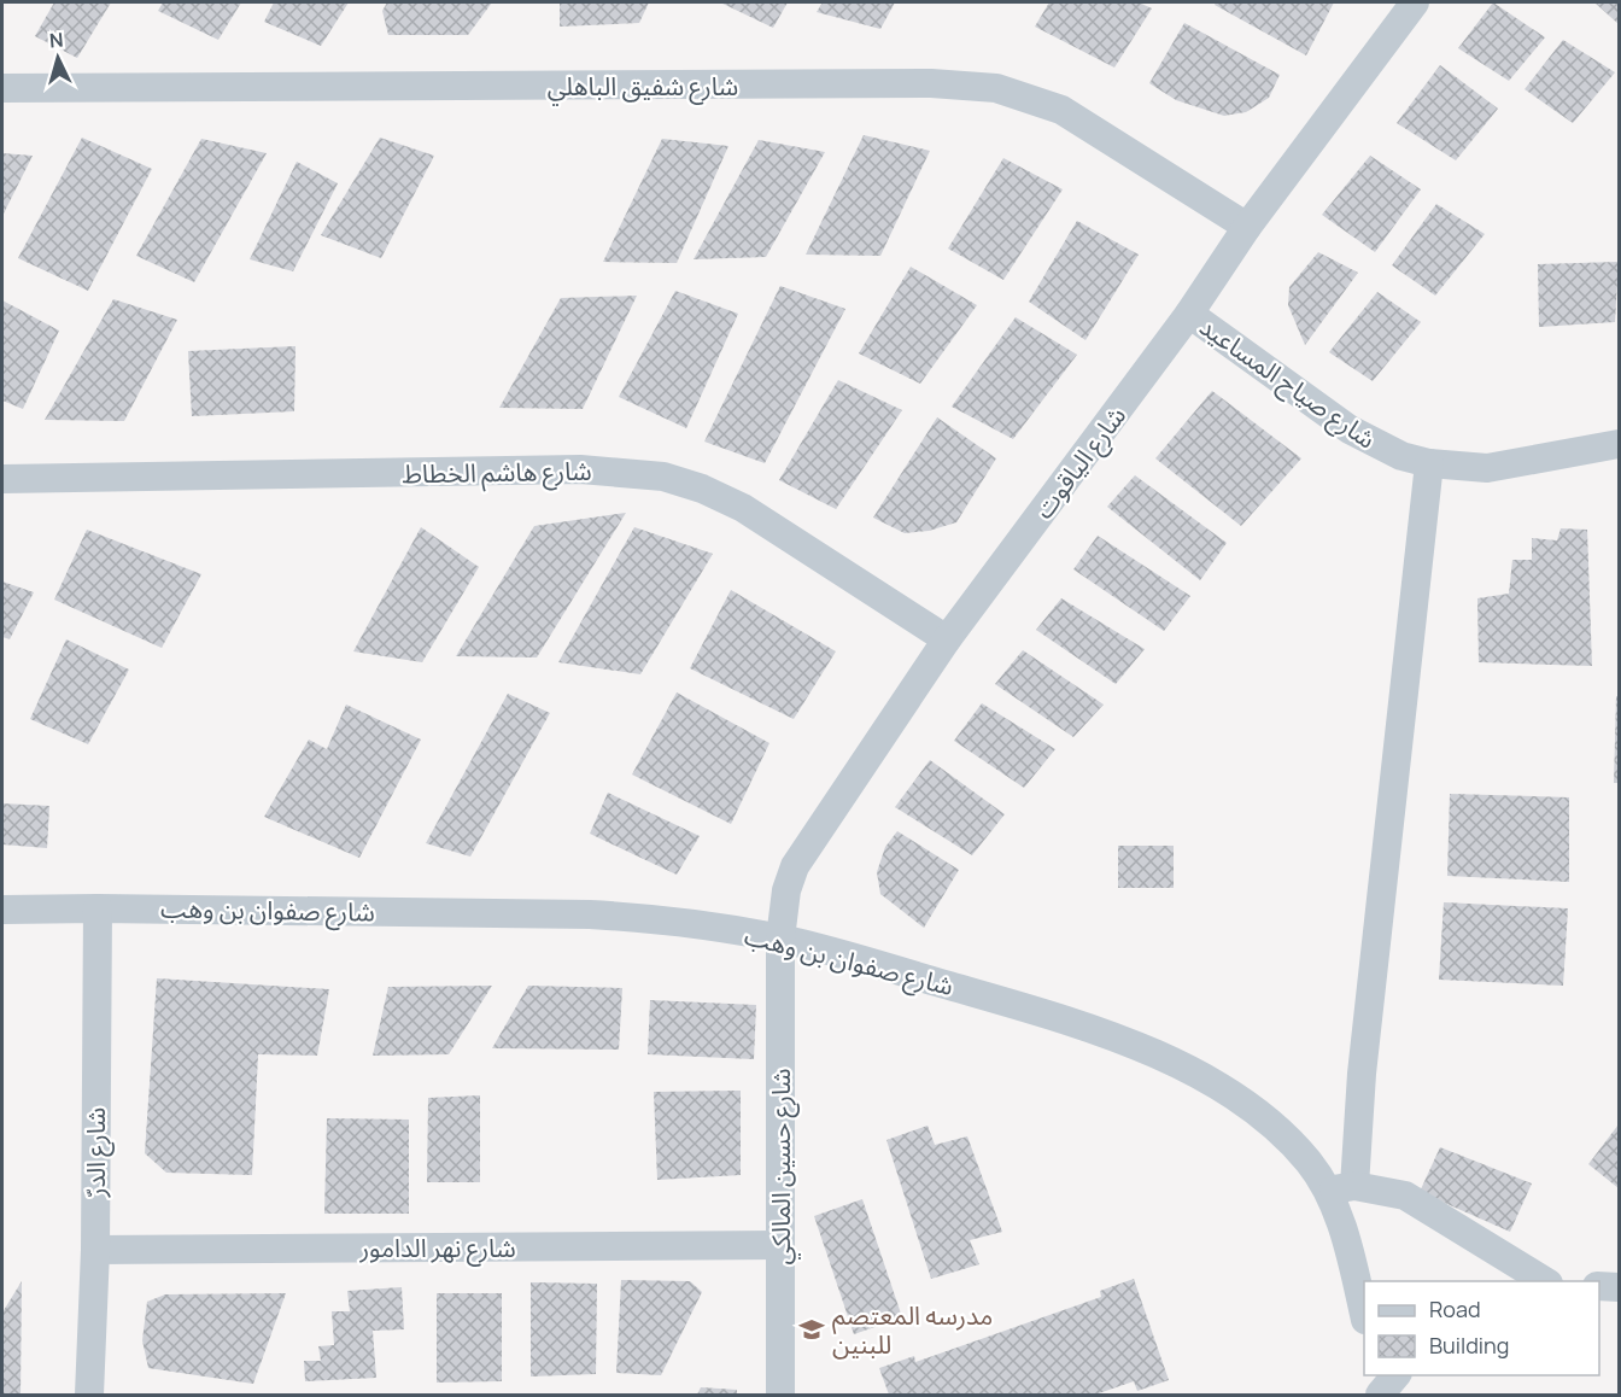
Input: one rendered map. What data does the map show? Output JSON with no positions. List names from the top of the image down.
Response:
{
  "streets": {
    "street": [
      "شارع شفيق الباهلي",
      "شارع صياح المساعيد",
      "شارع الياقوت",
      "شارع هاشم الخطاط",
      "شارع صفوان بن وهب",
      "شارع الدرّ",
      "شارع حسين المالكي",
      "شارع نهر الدامور"
    ]
  },
  "crossings": [
    ["شارع شفيق الباهلي", "شارع الياقوت"],
    ["شارع صياح المساعيد", "شارع الياقوت"],
    ["شارع الياقوت", "شارع هاشم الخطاط"],
    ["شارع الياقوت", "شارع صفوان بن وهب"],
    ["شارع الياقوت", "شارع حسين المالكي"],
    ["شارع صفوان بن وهب", "شارع الدرّ"],
    ["شارع صفوان بن وهب", "شارع حسين المالكي"],
    ["شارع الدرّ", "شارع نهر الدامور"],
    ["شارع حسين المالكي", "شارع نهر الدامور"]
  ],
  "places": {
    "school or university": ["مدرسه المعتصم للبنين"]
  },
  "legend": ["Road", "Building"],
  "north": "top"
}
